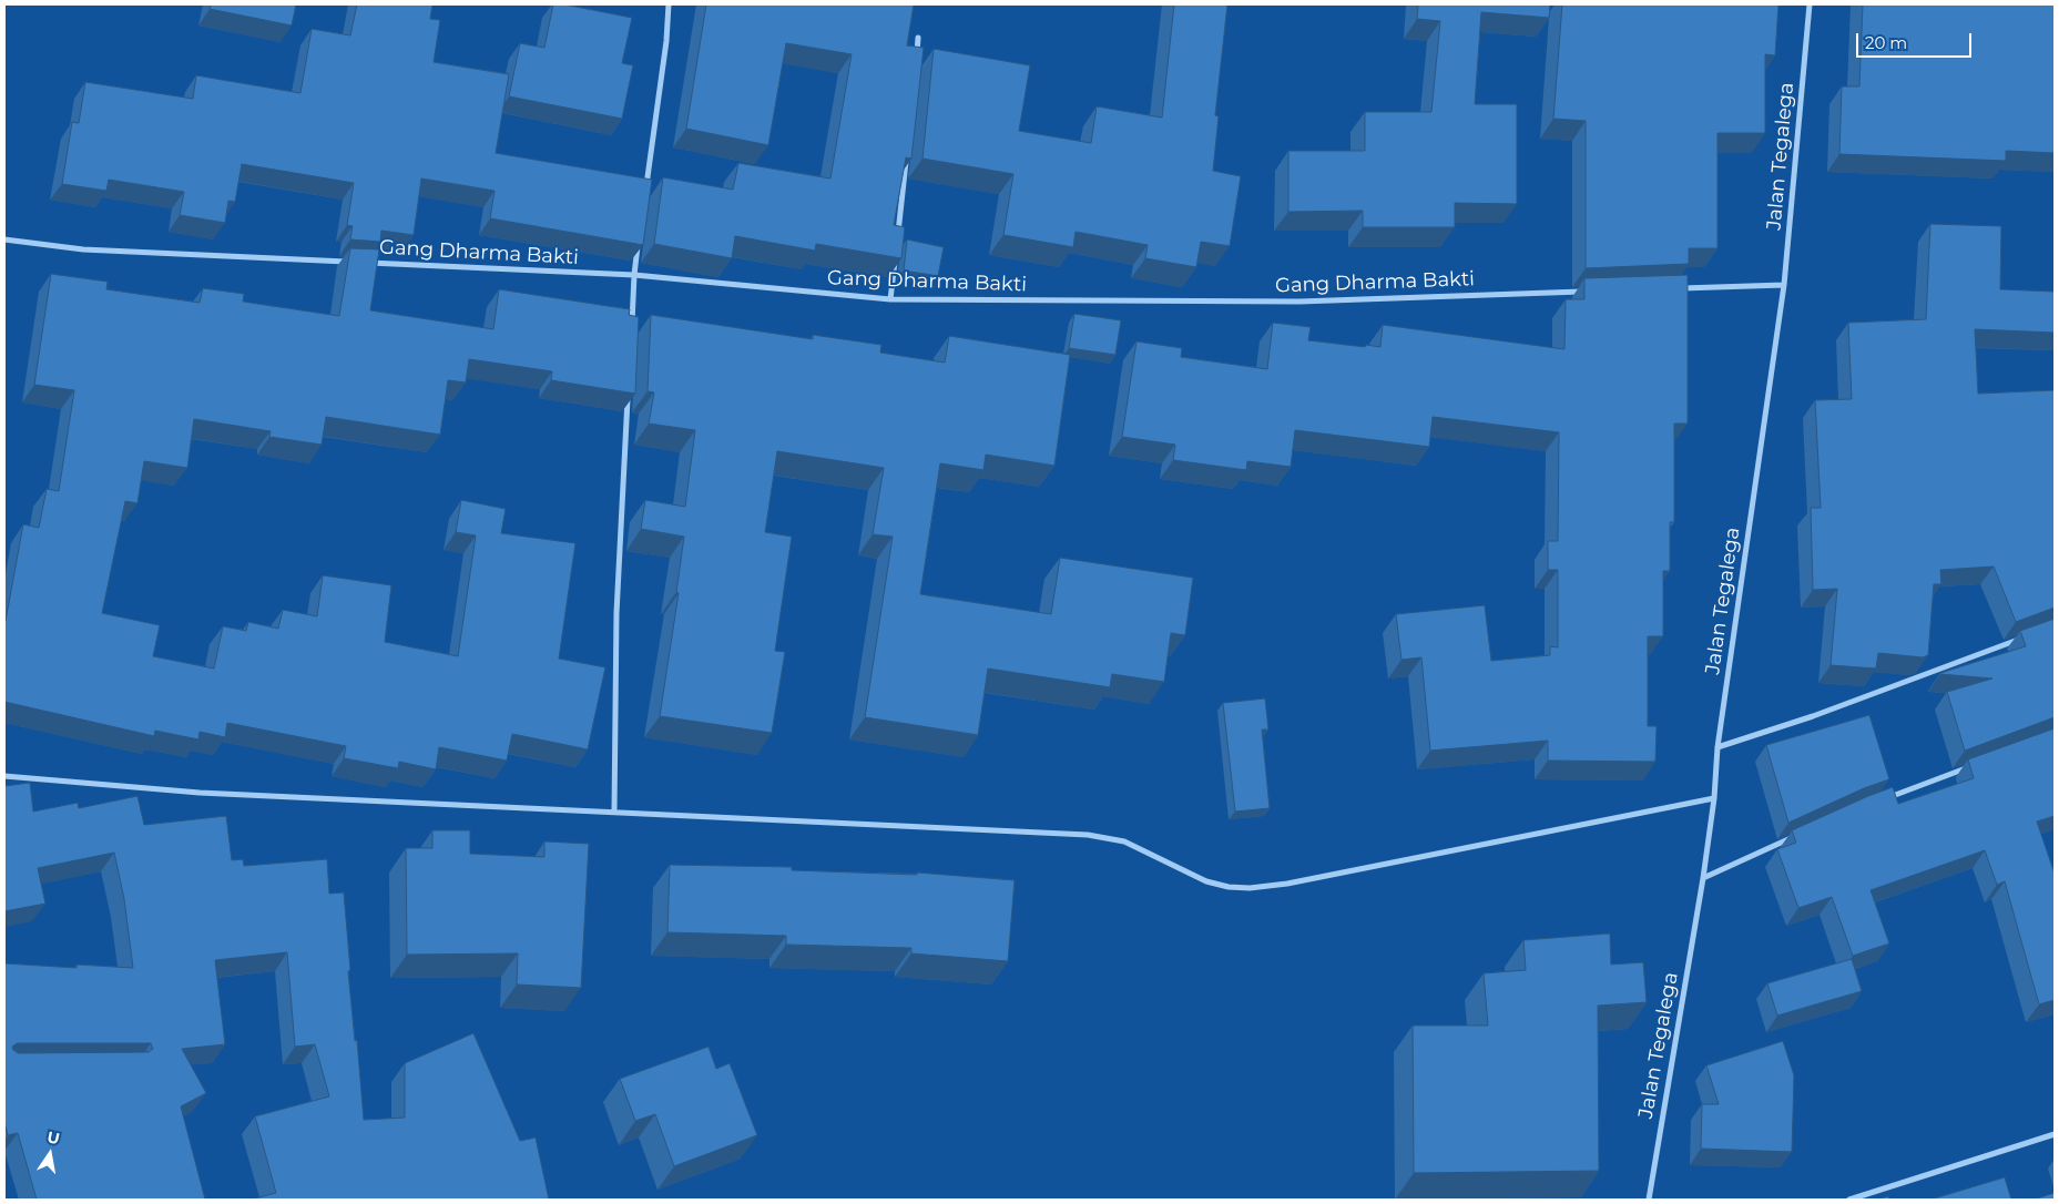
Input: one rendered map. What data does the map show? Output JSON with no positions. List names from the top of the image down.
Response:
{
  "streets": {
    "street": ["Jalan Tegalega", "Gang Dharma Bakti"]
  },
  "scale_bar": "20 m",
  "north": "top"
}
